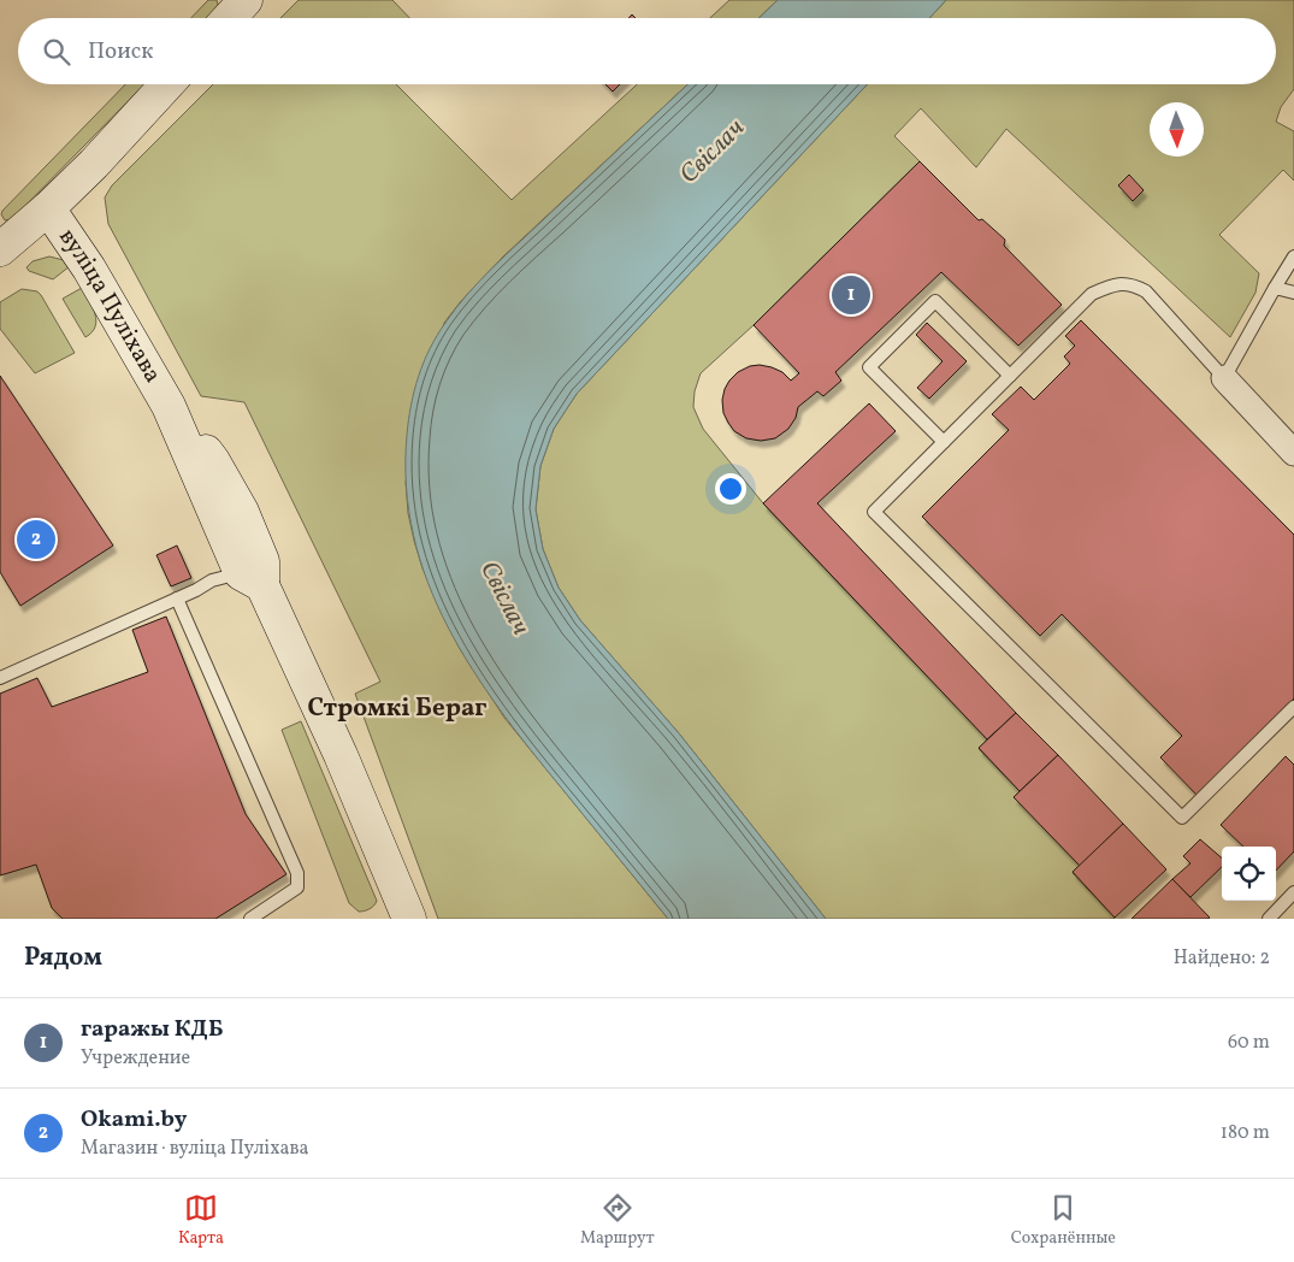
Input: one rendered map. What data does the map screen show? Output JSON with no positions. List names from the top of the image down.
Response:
{
  "streets": {
    "street": ["вуліца Пуліхава"]
  },
  "districts": ["Стромкі Бераг"],
  "water": ["Свіслач"],
  "north": "bottom",
  "page": {
    "search": "Поиск",
    "pins": ["1", "2"],
    "heading": ["Рядом", "Найдено: 2"],
    "list": [
      {
        "mark": "1",
        "name": "гаражы КДБ",
        "note": "Учреждение",
        "value": "60 m"
      },
      {
        "mark": "2",
        "name": "Okami.by",
        "note": "Магазин · вуліца Пуліхава",
        "value": "180 m"
      }
    ],
    "nav": ["Карта", "Маршрут", "Сохранённые"]
  }
}
